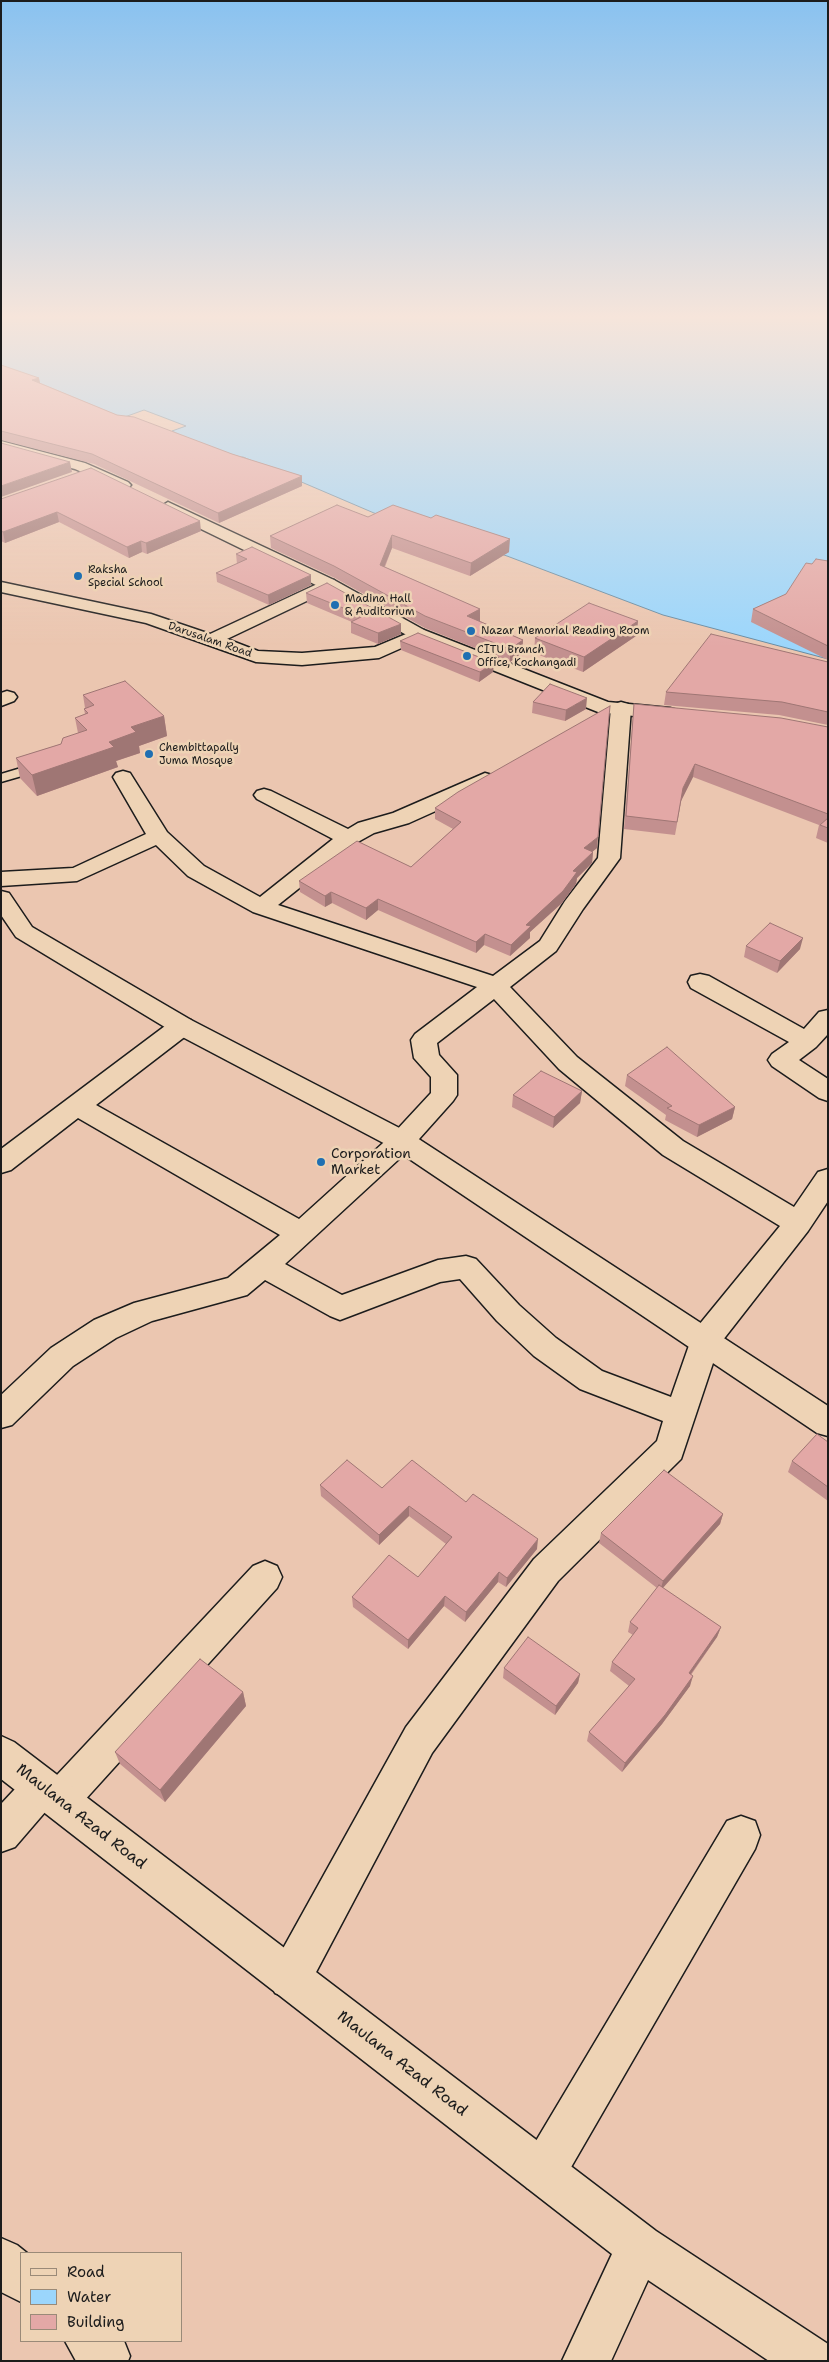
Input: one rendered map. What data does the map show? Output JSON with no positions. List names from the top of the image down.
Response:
{
  "streets": {
    "street": ["Darusalam Road", "Maulana Azad Road"]
  },
  "places": [
    "Raksha Special School",
    "Madina Hall & Auditorium",
    "Nazar Memorial Reading Room",
    "CITU Branch Office, Kochangadi",
    "Chembittapally Juma Mosque",
    "Corporation Market"
  ],
  "legend": ["Road", "Water", "Building"]
}
